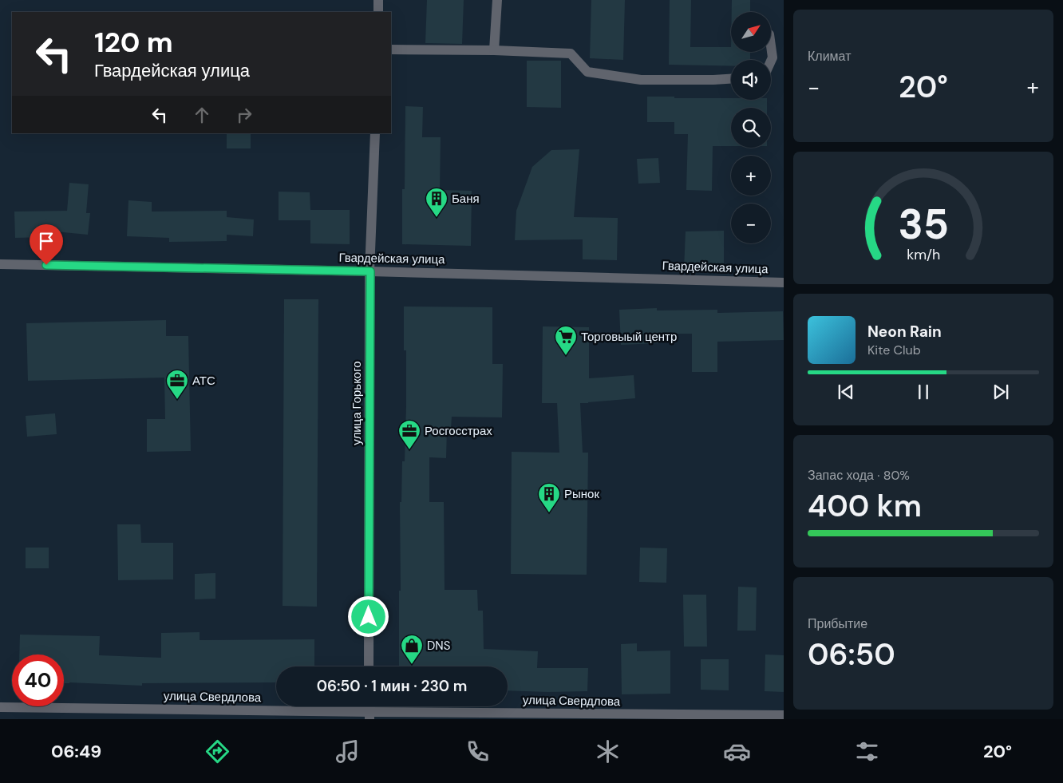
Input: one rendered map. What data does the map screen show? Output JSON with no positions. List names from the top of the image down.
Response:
{
  "streets": {
    "street": ["Гвардейская улица", "улица Горького", "улица Свердлова"]
  },
  "crossings": [
    ["Гвардейская улица", "улица Горького"]
  ],
  "places": {
    "building": ["Баня", "Рынок"],
    "supermarket": ["Торговыый центр"],
    "office": ["АТС", "Росгосстрах"],
    "shop": ["DNS"]
  },
  "north": "top right",
  "page": {
    "tile": [
      "Климат",
      ["Запас хода · 80%", "400 km"],
      ["Прибытие", "06:50"]
    ],
    "map_buttons": ["+", "−"],
    "turn": ["120 m", "Гвардейская улица"],
    "heat": ["−", "20°", "+"],
    "song": ["Neon Rain", "Kite Club"],
    "limit": "40",
    "trip": "06:50 · 1 мин · 230 m",
    "tabs": ["06:49", "20°"],
    "gauge": ["35", "km/h"]
  }
}
